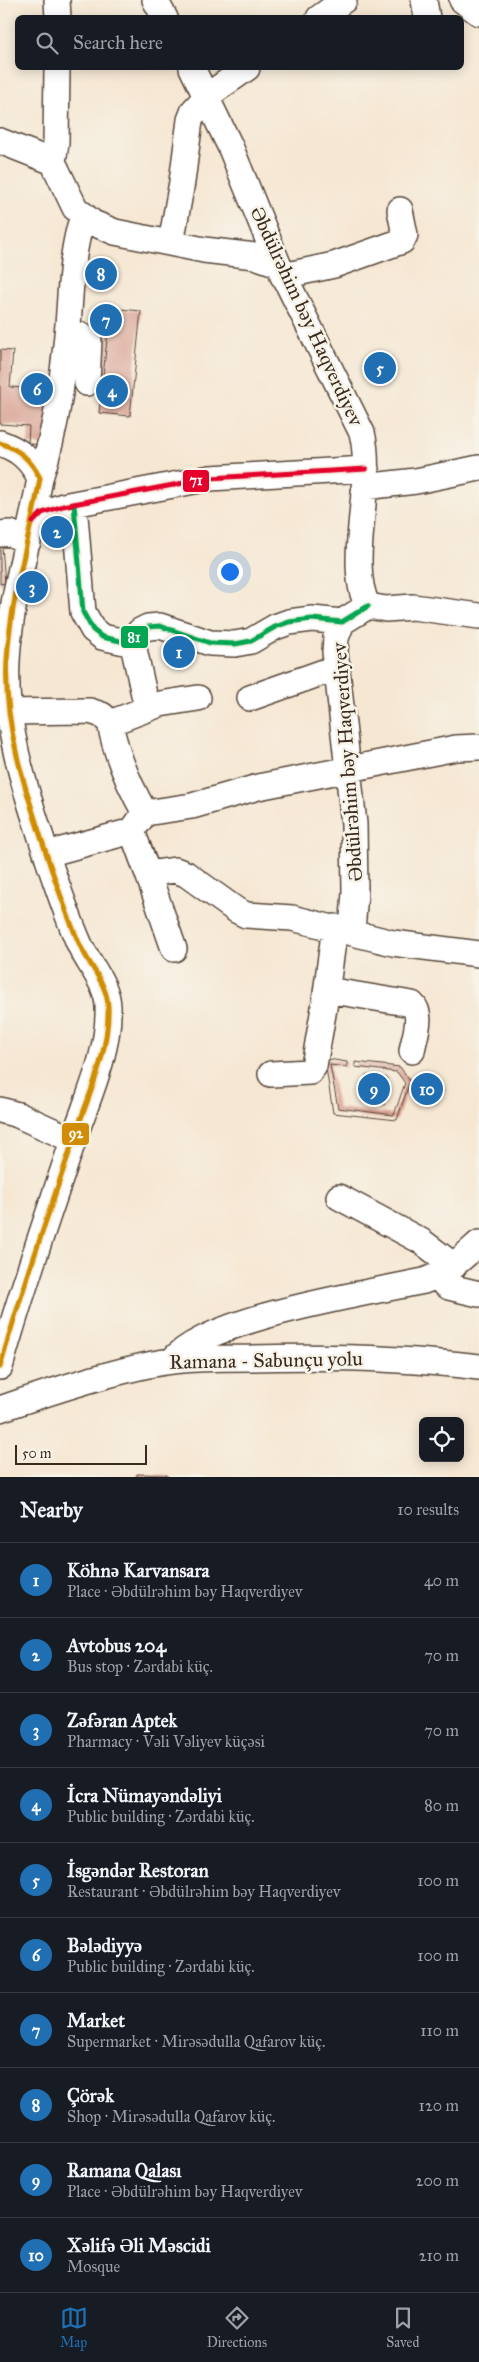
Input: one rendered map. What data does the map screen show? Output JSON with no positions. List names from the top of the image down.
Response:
{
  "streets": {
    "street": ["Əbdülrəhim bəy Haqverdiyev", "Ramana - Sabunçu yolu"]
  },
  "lines": ["transit line 92", "transit line 71", "transit line 81"],
  "scale_bar": "50 m",
  "page": {
    "search": "Search here",
    "pins": [
      "8",
      "7",
      "5",
      "6",
      "4",
      "2",
      "3",
      "1",
      "9",
      "10"
    ],
    "scale": "50 m",
    "heading": ["Nearby", "10 results"],
    "list": [
      {
        "mark": "1",
        "name": "Köhnə Karvansara",
        "note": "Place · Əbdülrəhim bəy Haqverdiyev",
        "value": "40 m"
      },
      {
        "mark": "2",
        "name": "Avtobus 204",
        "note": "Bus stop · Zərdabi küç.",
        "value": "70 m"
      },
      {
        "mark": "3",
        "name": "Zəfəran Aptek",
        "note": "Pharmacy · Vəli Vəliyev küçəsi",
        "value": "70 m"
      },
      {
        "mark": "4",
        "name": "İcra Nümayəndəliyi",
        "note": "Public building · Zərdabi küç.",
        "value": "80 m"
      },
      {
        "mark": "5",
        "name": "İsgəndər Restoran",
        "note": "Restaurant · Əbdülrəhim bəy Haqverdiyev",
        "value": "100 m"
      },
      {
        "mark": "6",
        "name": "Bələdiyyə",
        "note": "Public building · Zərdabi küç.",
        "value": "100 m"
      },
      {
        "mark": "7",
        "name": "Market",
        "note": "Supermarket · Mirəsədulla Qafarov küç.",
        "value": "110 m"
      },
      {
        "mark": "8",
        "name": "Çörək",
        "note": "Shop · Mirəsədulla Qafarov küç.",
        "value": "120 m"
      },
      {
        "mark": "9",
        "name": "Ramana Qalası",
        "note": "Place · Əbdülrəhim bəy Haqverdiyev",
        "value": "200 m"
      },
      {
        "mark": "10",
        "name": "Xəlifə Əli Məscidi",
        "note": "Mosque",
        "value": "210 m"
      }
    ],
    "nav": ["Map", "Directions", "Saved"]
  }
}
